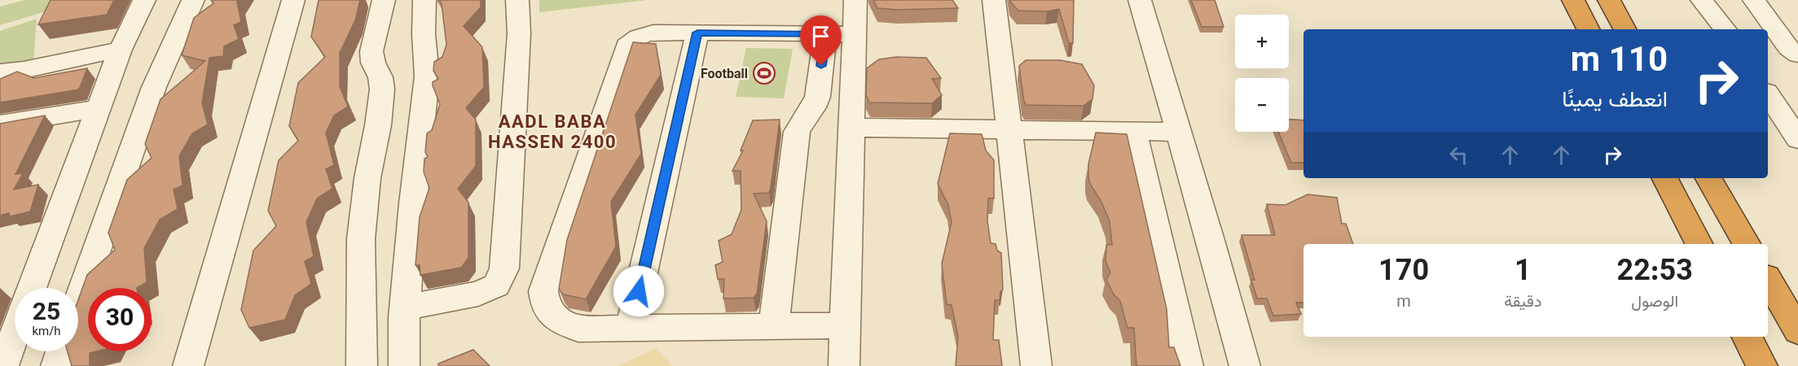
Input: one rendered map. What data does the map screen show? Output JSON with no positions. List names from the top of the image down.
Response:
{
  "districts": ["AADL BABA HASSEN 2400"],
  "places": {
    "sports": ["Football"]
  },
  "page": {
    "map_buttons": ["+", "−"],
    "turn": ["110 m", "انعطف يمينًا"],
    "eta": [
      "22:53",
      "الوصول",
      "1",
      "دقيقة",
      "170",
      "m"
    ],
    "speed": "25 km/h",
    "limit": "30"
  }
}
